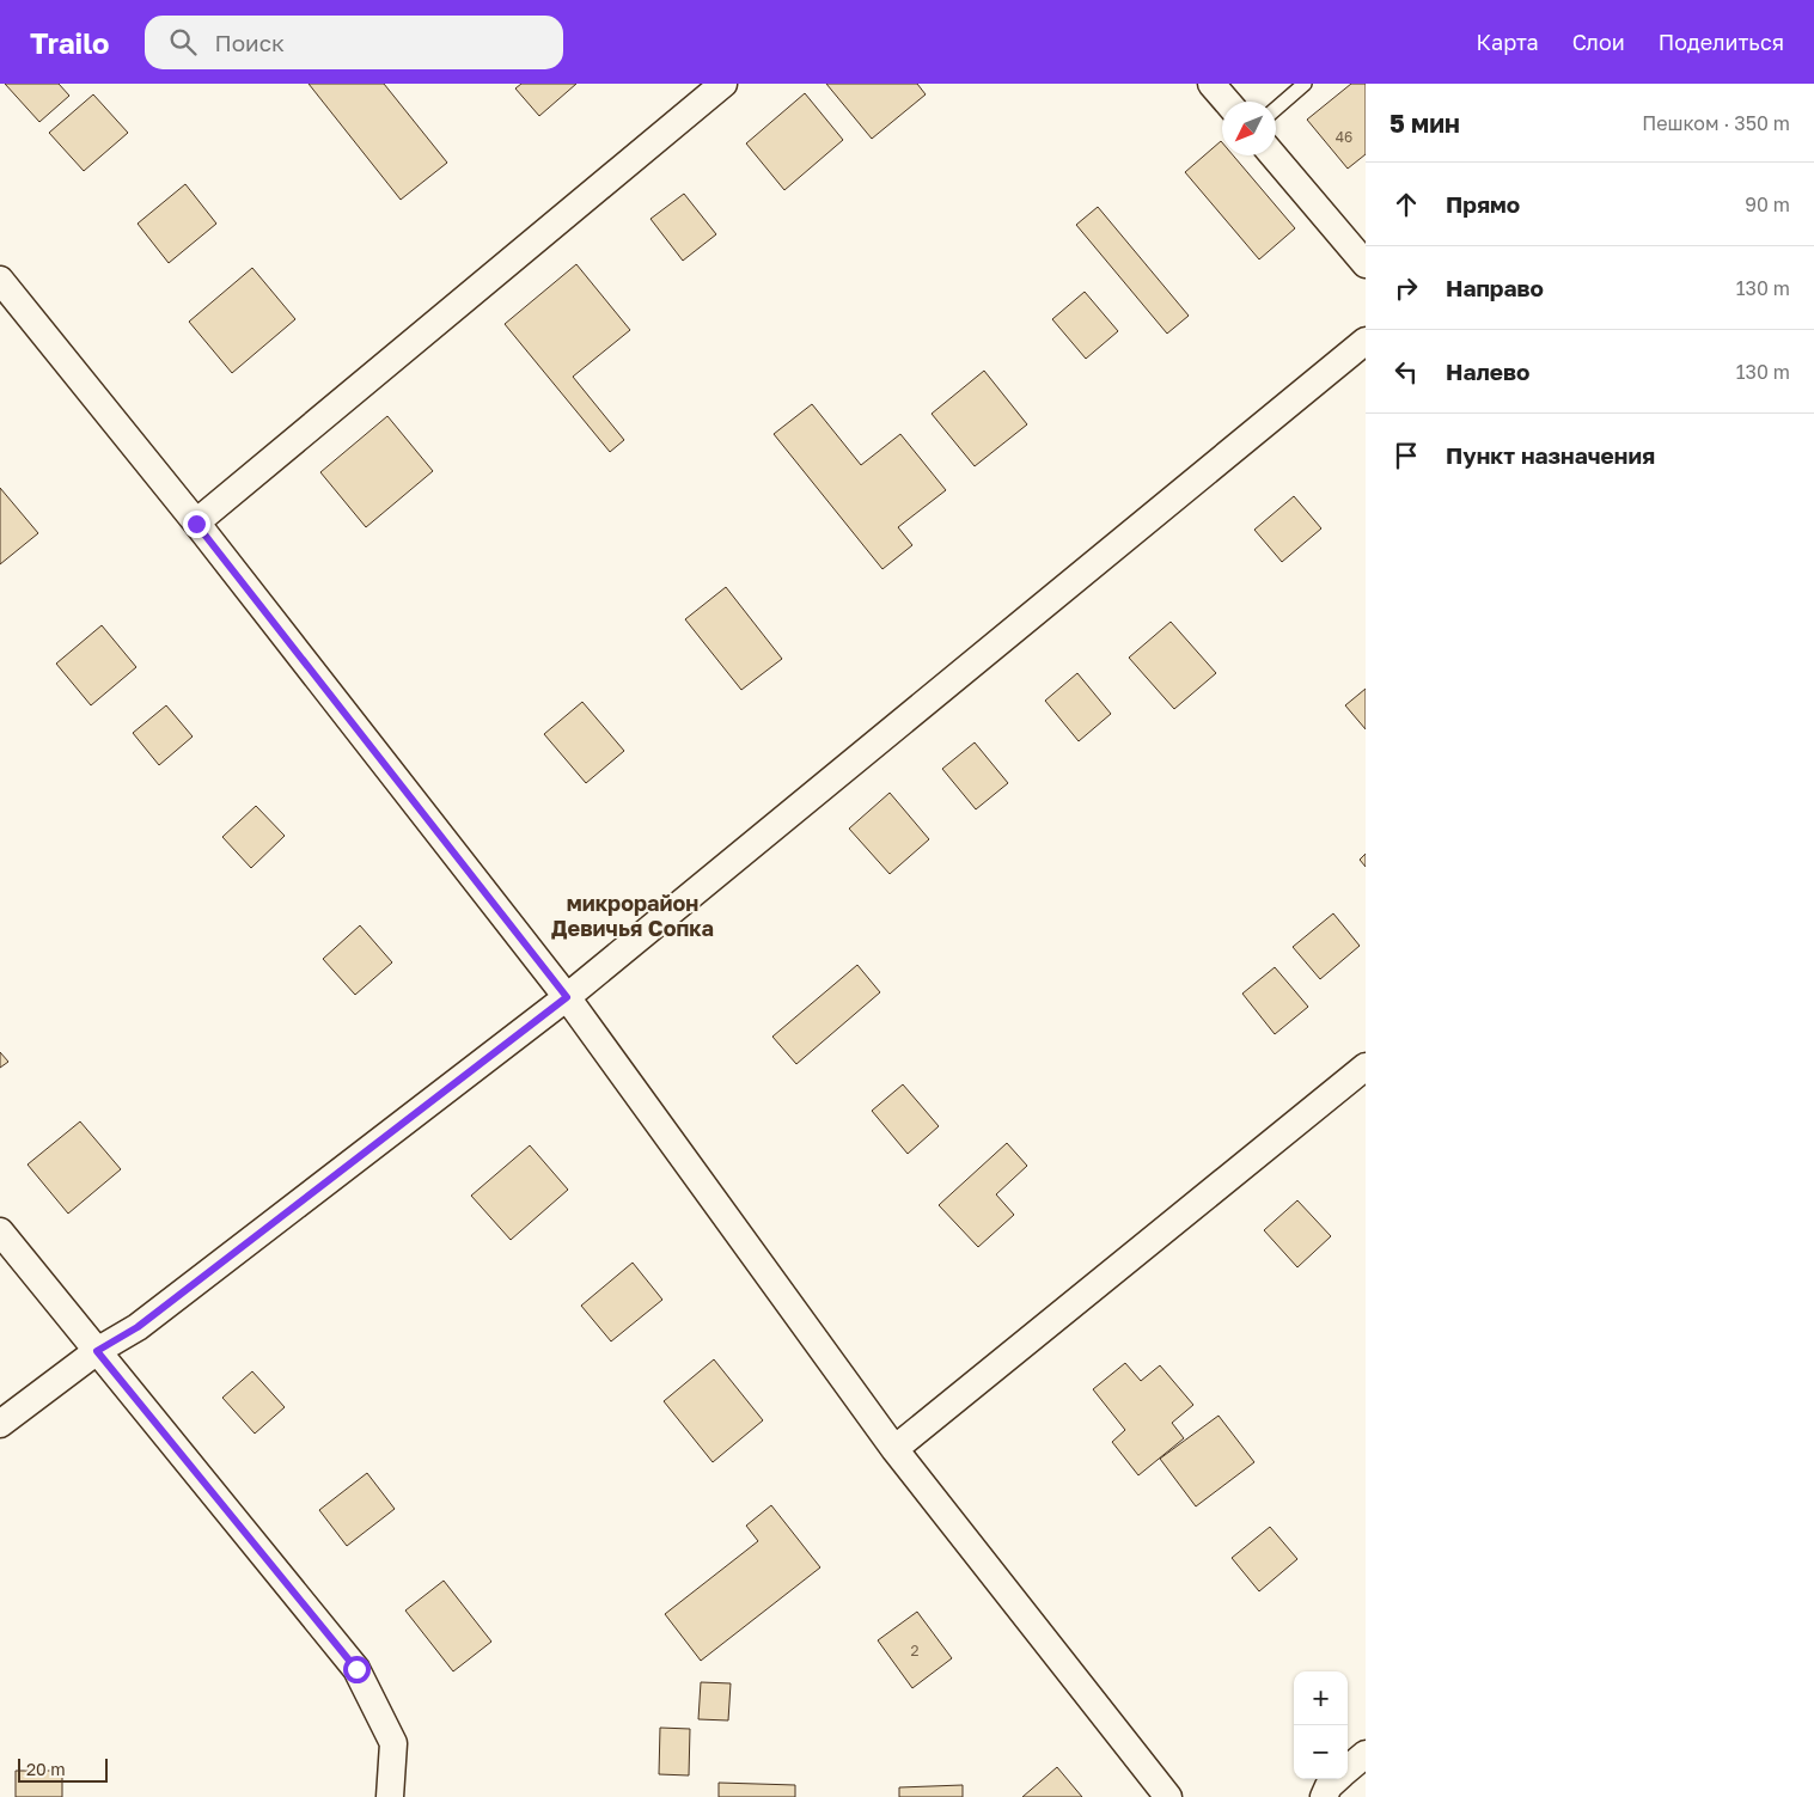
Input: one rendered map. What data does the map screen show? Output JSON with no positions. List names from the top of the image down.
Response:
{
  "districts": ["микрорайон Девичья Сопка"],
  "house_numbers": ["46", "2"],
  "scale_bar": "20 m",
  "north": "bottom left",
  "page": {
    "header": "Trailo",
    "search": "Поиск",
    "nav": ["Карта", "Слои", "Поделиться"],
    "heading": ["5 мин", "Пешком · 350 m"],
    "list": [
      ["Прямо", "90 m"],
      ["Направо", "130 m"],
      ["Налево", "130 m"],
      "Пункт назначения"
    ],
    "map_buttons": ["+", "−"],
    "scale": "20 m"
  }
}
